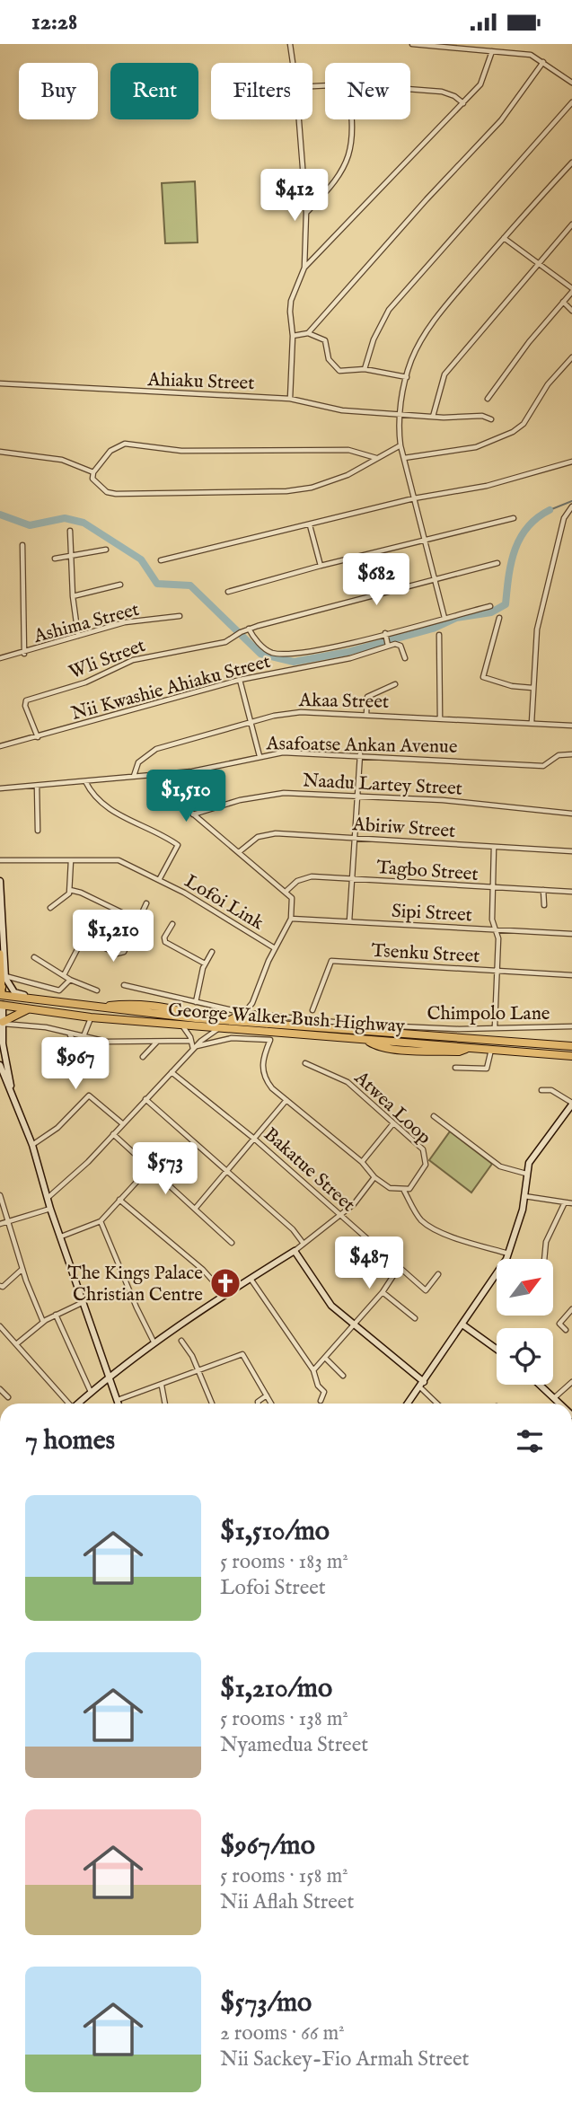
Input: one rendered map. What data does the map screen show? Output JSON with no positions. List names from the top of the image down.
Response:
{
  "streets": {
    "highway": ["George Walker Bush Highway"],
    "street": [
      "Ahiaku Street",
      "Ashima Street",
      "Wli Street",
      "Nii Kwashie Ahiaku Street",
      "Akaa Street",
      "Asafoatse Ankan Avenue",
      "Naadu Lartey Street",
      "Abiriw Street",
      "Tagbo Street",
      "Lofoi Link",
      "Sipi Street",
      "Tsenku Street",
      "Chimpolo Lane",
      "Atwea Loop",
      "Bakatue Street"
    ]
  },
  "crossings": [
    ["Wli Street", "Nii Kwashie Ahiaku Street"],
    ["Akaa Street", "Asafoatse Ankan Avenue"]
  ],
  "places": {
    "church": ["The Kings Palace Christian Centre"]
  },
  "north": "top right",
  "page": {
    "status": "12:28",
    "chip": [
      "Buy",
      "Rent",
      "Filters",
      "New"
    ],
    "price": [
      "$412",
      "$682",
      "$1,510",
      "$1,210",
      "$967",
      "$573",
      "$487"
    ],
    "heading": "7 homes",
    "list": [
      {
        "name": "$1,510/mo",
        "note": "5 rooms · 183 m² · Lofoi Street"
      },
      {
        "name": "$1,210/mo",
        "note": "5 rooms · 138 m² · Nyamedua Street"
      },
      {
        "name": "$967/mo",
        "note": "5 rooms · 158 m² · Nii Aflah Street"
      },
      {
        "name": "$573/mo",
        "note": "2 rooms · 66 m² · Nii Sackey-Fio Armah Street"
      }
    ]
  }
}
